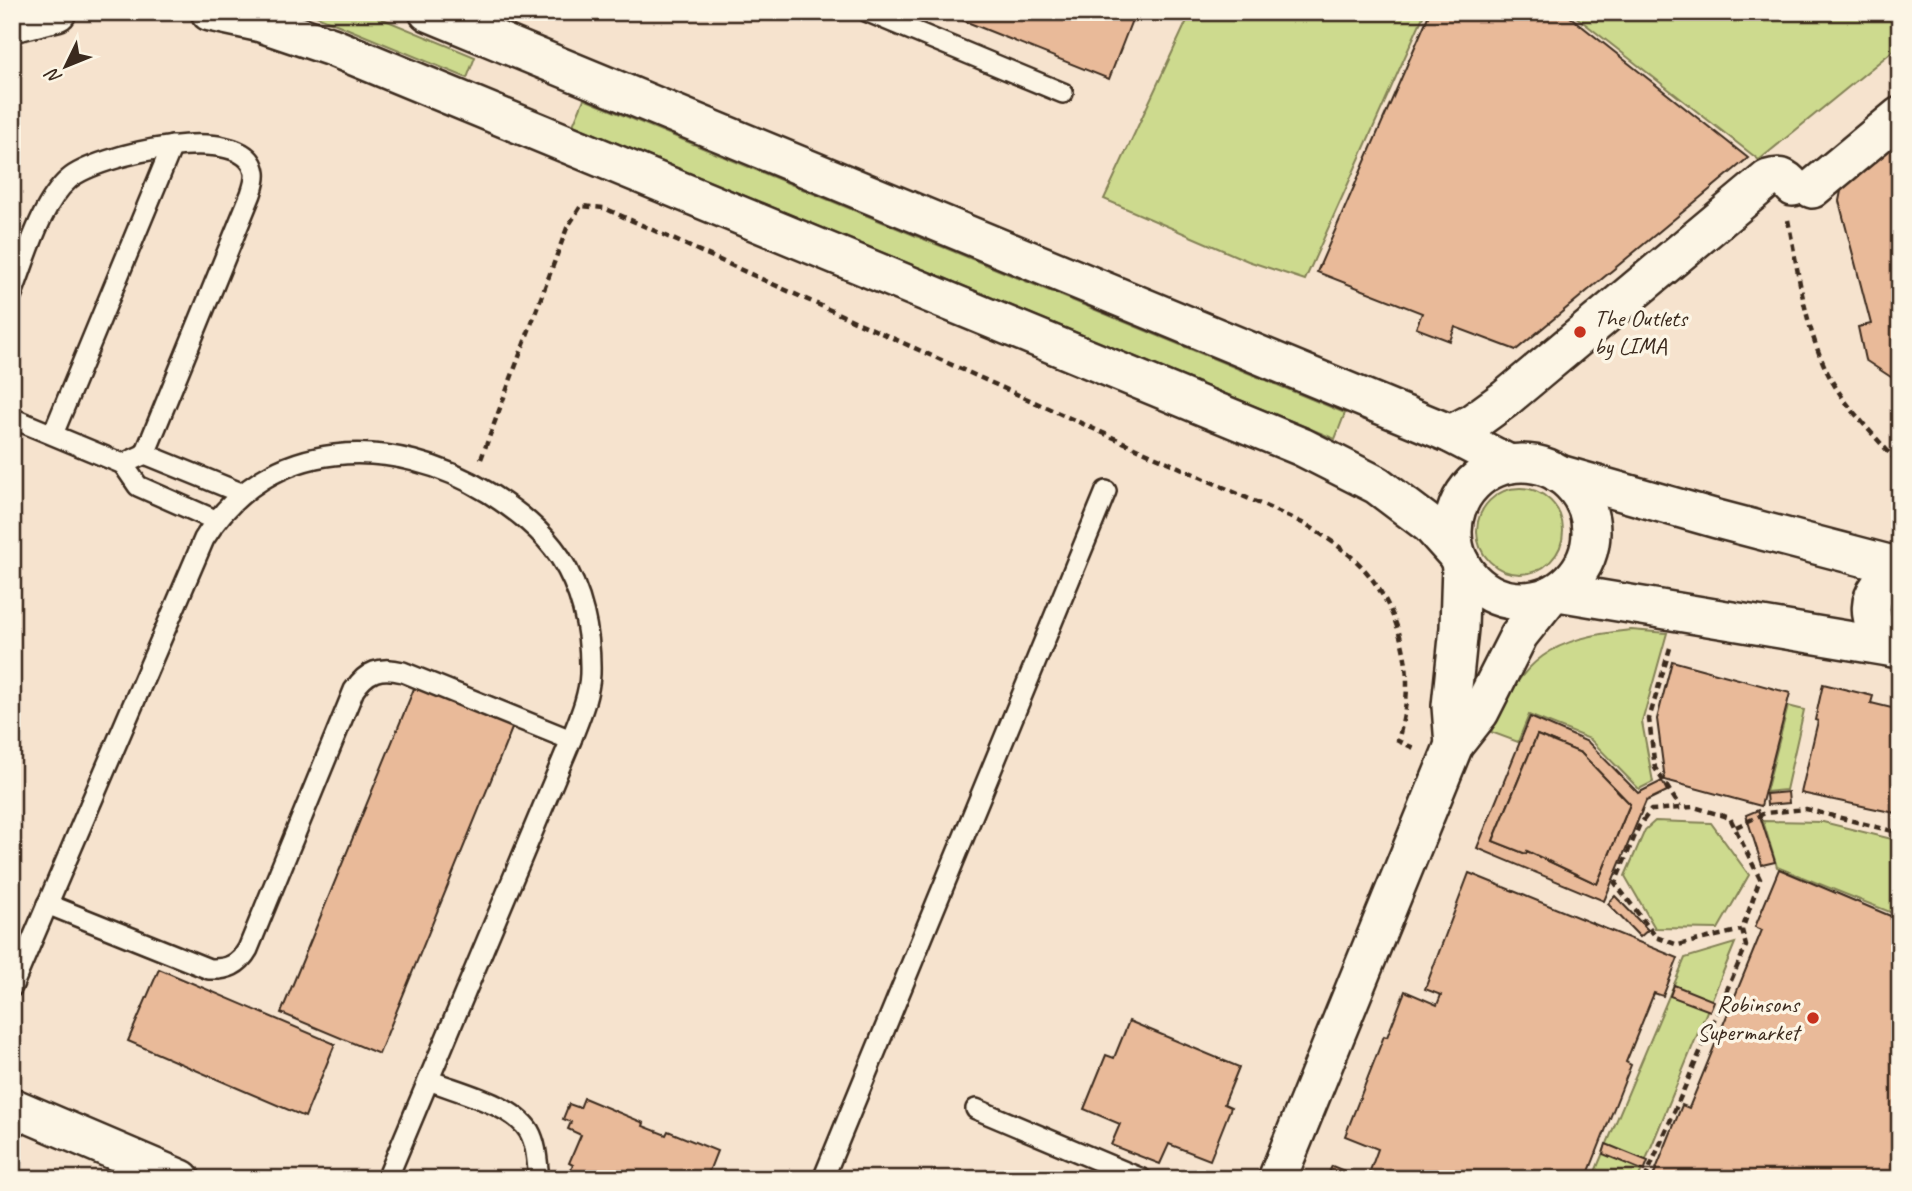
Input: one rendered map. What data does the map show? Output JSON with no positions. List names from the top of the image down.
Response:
{
  "places": ["The Outlets by LIMA", "Robinsons Supermarket"],
  "north": "bottom left"
}
